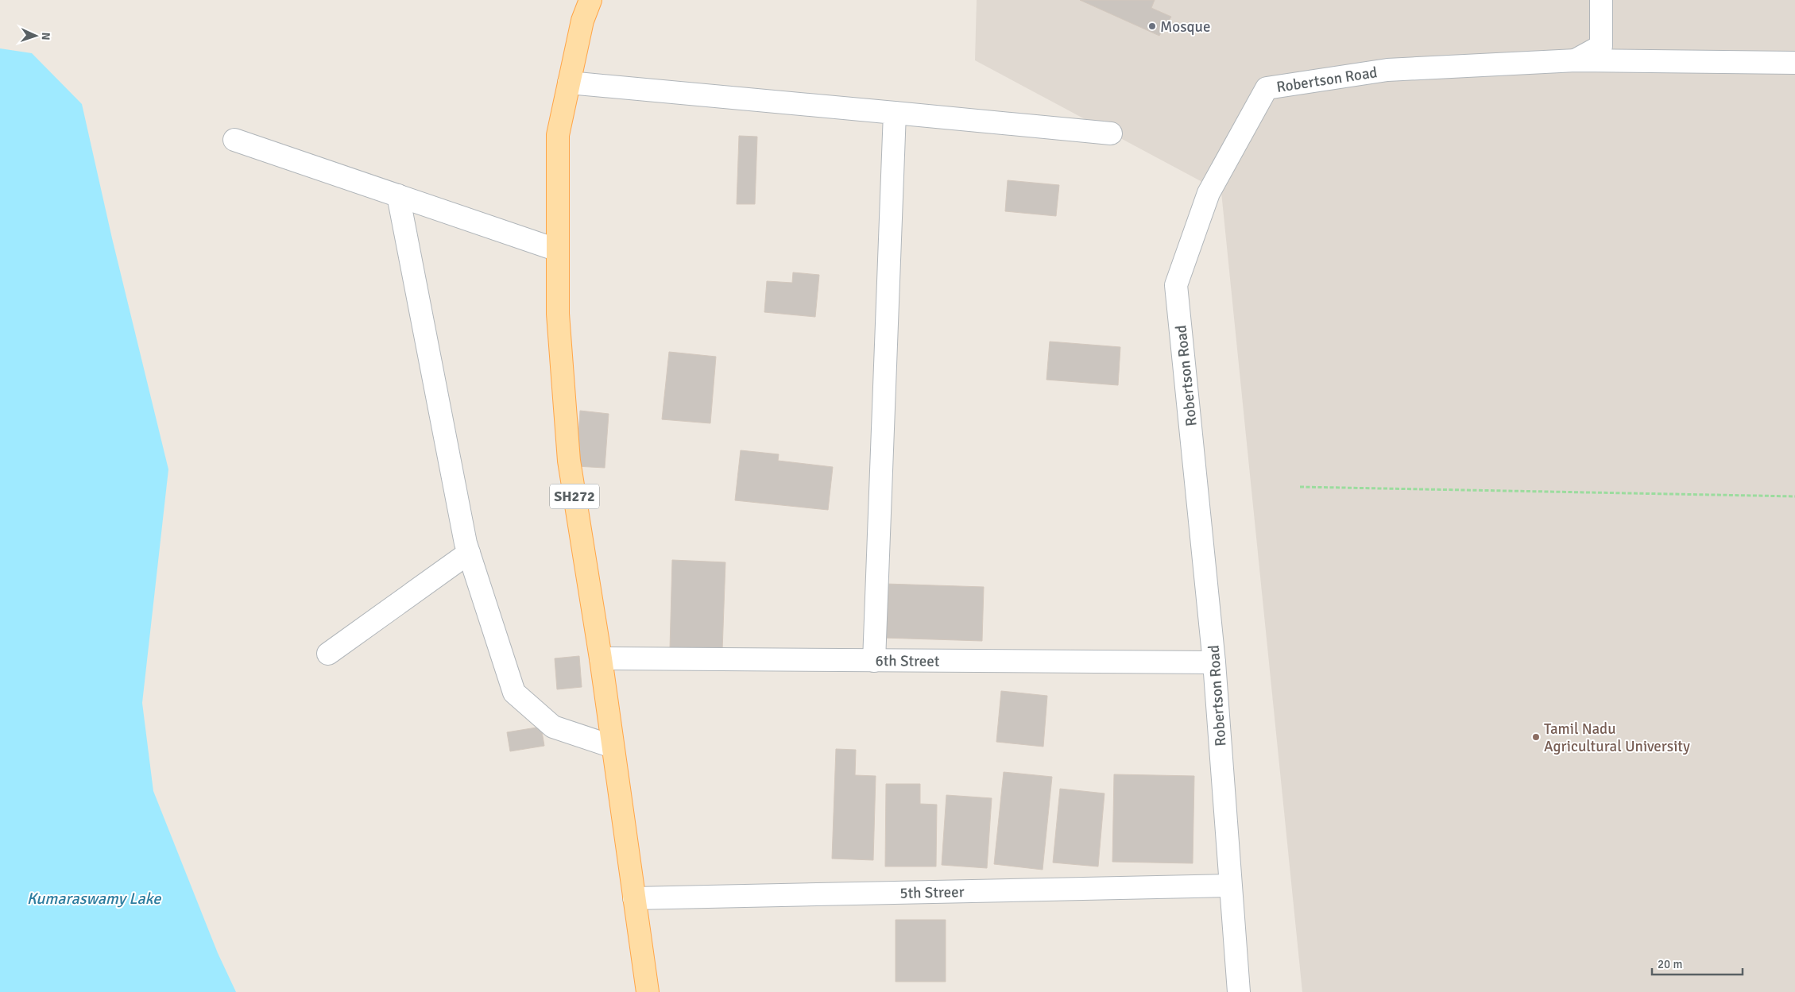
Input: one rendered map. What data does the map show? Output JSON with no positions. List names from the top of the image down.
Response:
{
  "streets": {
    "main road": ["SH272"],
    "street": ["Robertson Road", "6th Street", "5th Streer"]
  },
  "crossings": [
    ["Robertson Road", "6th Street"],
    ["Robertson Road", "5th Streer"],
    ["SH272", "6th Street"],
    ["SH272", "5th Streer"]
  ],
  "water": ["Kumaraswamy Lake"],
  "places": ["Mosque", "Tamil Nadu Agricultural University"],
  "scale_bar": "20 m",
  "north": "right"
}
